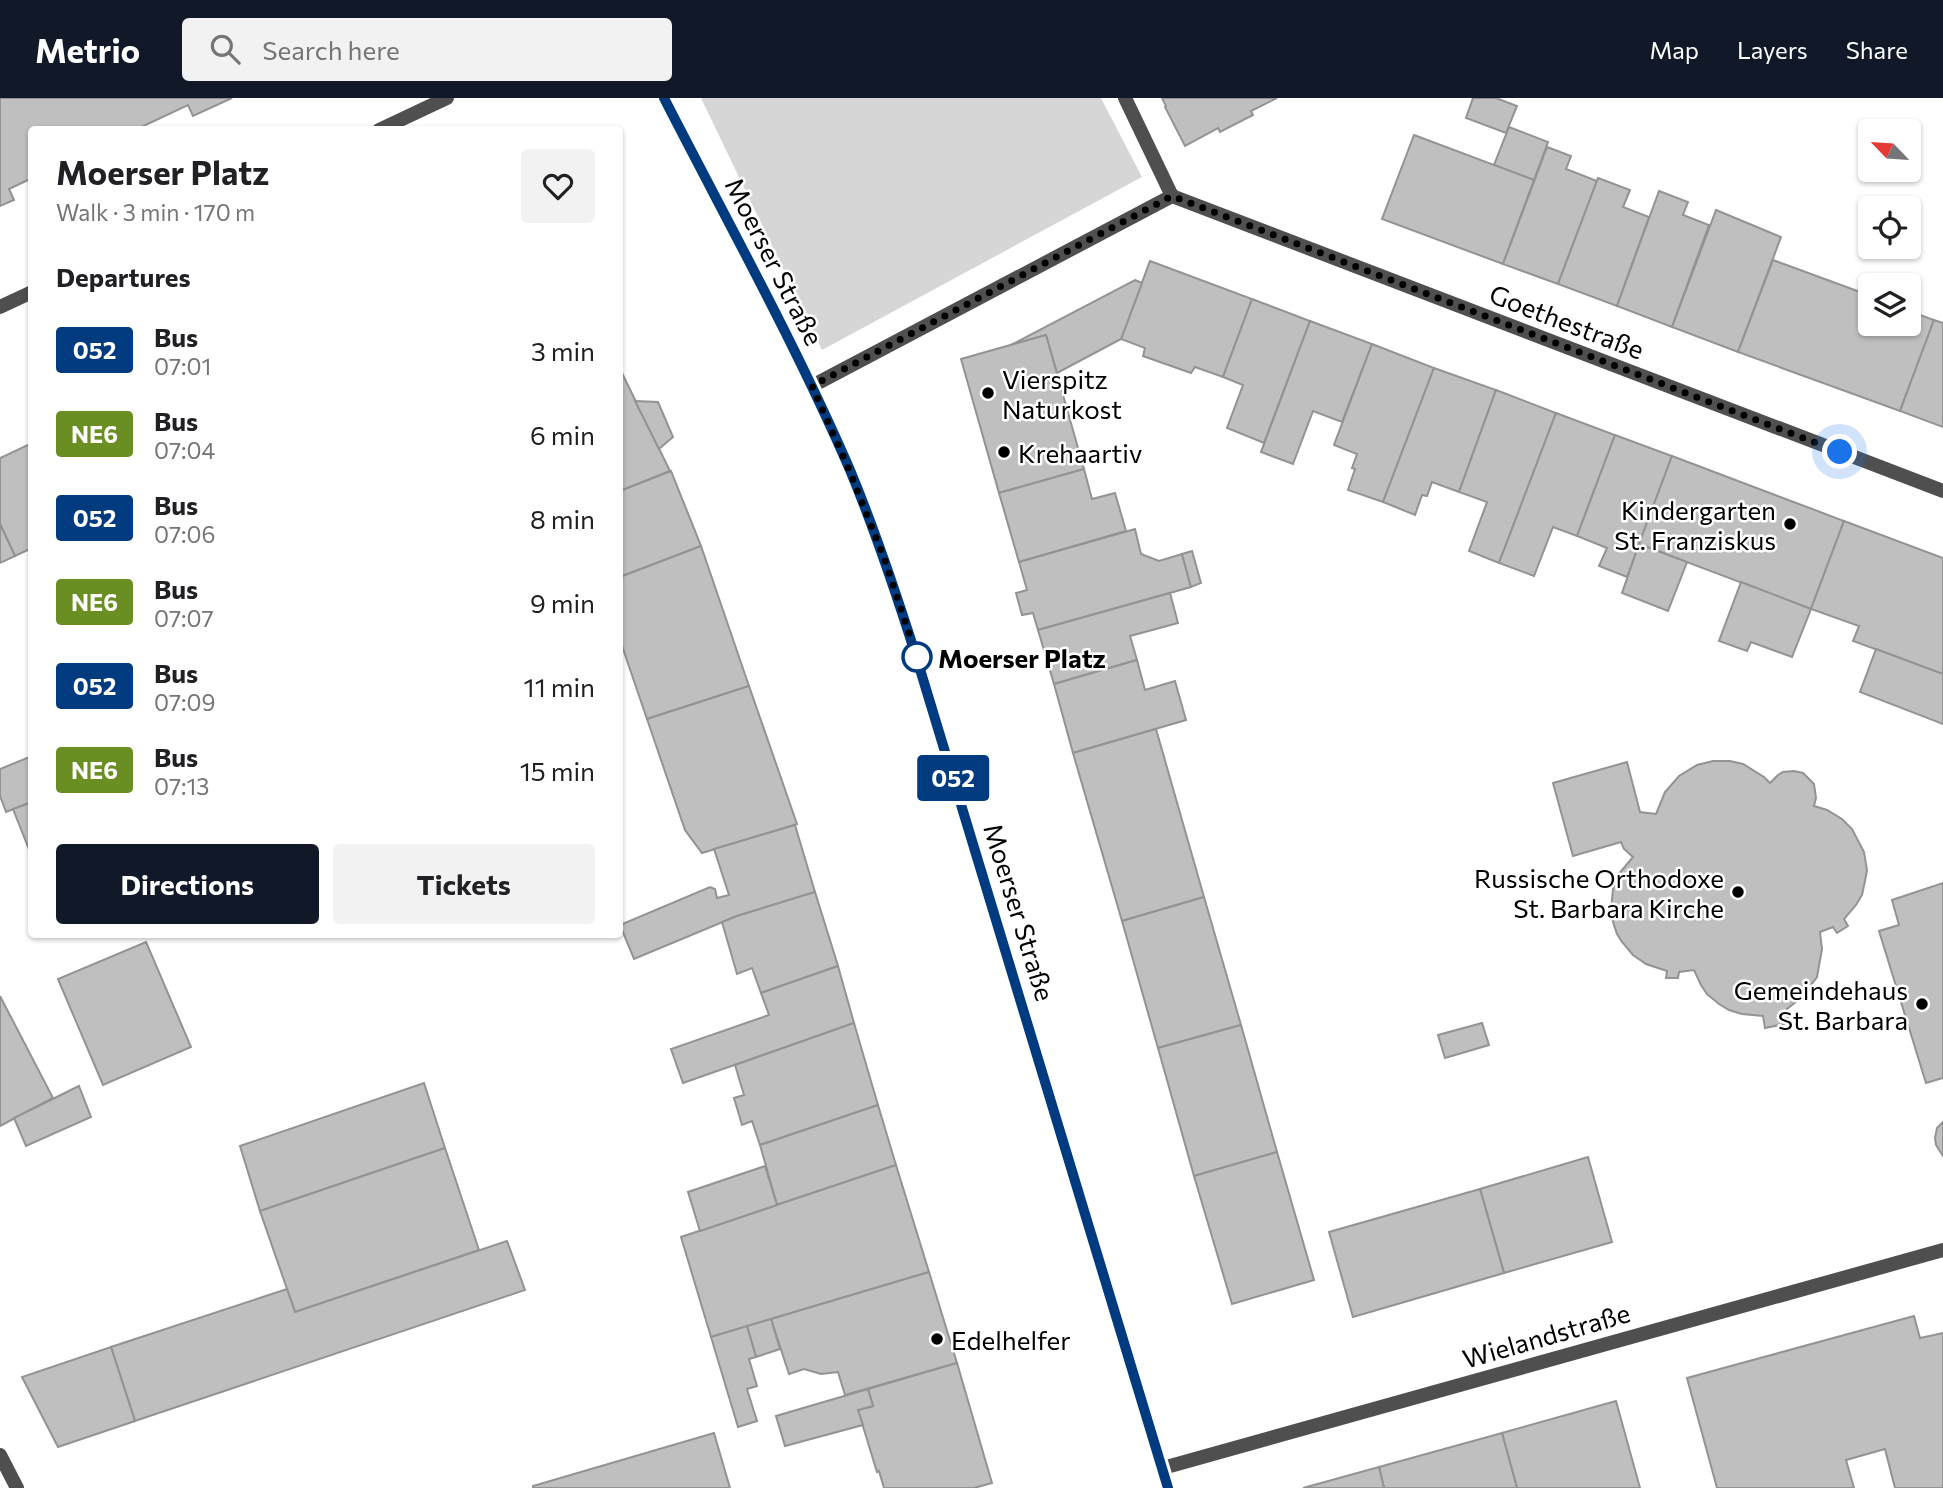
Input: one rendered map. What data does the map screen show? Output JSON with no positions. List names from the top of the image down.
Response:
{
  "streets": {
    "main road": ["Moerser Straße"],
    "street": ["Goethestraße", "Wielandstraße"]
  },
  "crossings": [
    ["Moerser Straße", "Wielandstraße"]
  ],
  "places": [
    "Vierspitz Naturkost",
    "Krehaartiv",
    "Kindergarten St. Franziskus",
    "Moerser Platz",
    "Russische Orthodoxe St. Barbara Kirche",
    "Gemeindehaus St. Barbara",
    "Edelhelfer"
  ],
  "lines": ["bus line 052"],
  "north": "top left",
  "page": {
    "header": "Metrio",
    "search": "Search here",
    "nav": ["Map", "Layers", "Share"],
    "on_map": "052",
    "heading": [
      ["Moerser Platz", "Walk · 3 min · 170 m"],
      "Departures"
    ],
    "list": [
      {
        "mark": "052",
        "name": "Bus",
        "note": "07:01",
        "value": "3 min"
      },
      {
        "mark": "NE6",
        "name": "Bus",
        "note": "07:04",
        "value": "6 min"
      },
      {
        "mark": "052",
        "name": "Bus",
        "note": "07:06",
        "value": "8 min"
      },
      {
        "mark": "NE6",
        "name": "Bus",
        "note": "07:07",
        "value": "9 min"
      },
      {
        "mark": "052",
        "name": "Bus",
        "note": "07:09",
        "value": "11 min"
      },
      {
        "mark": "NE6",
        "name": "Bus",
        "note": "07:13",
        "value": "15 min"
      }
    ],
    "buttons": ["Directions", "Tickets"]
  }
}
